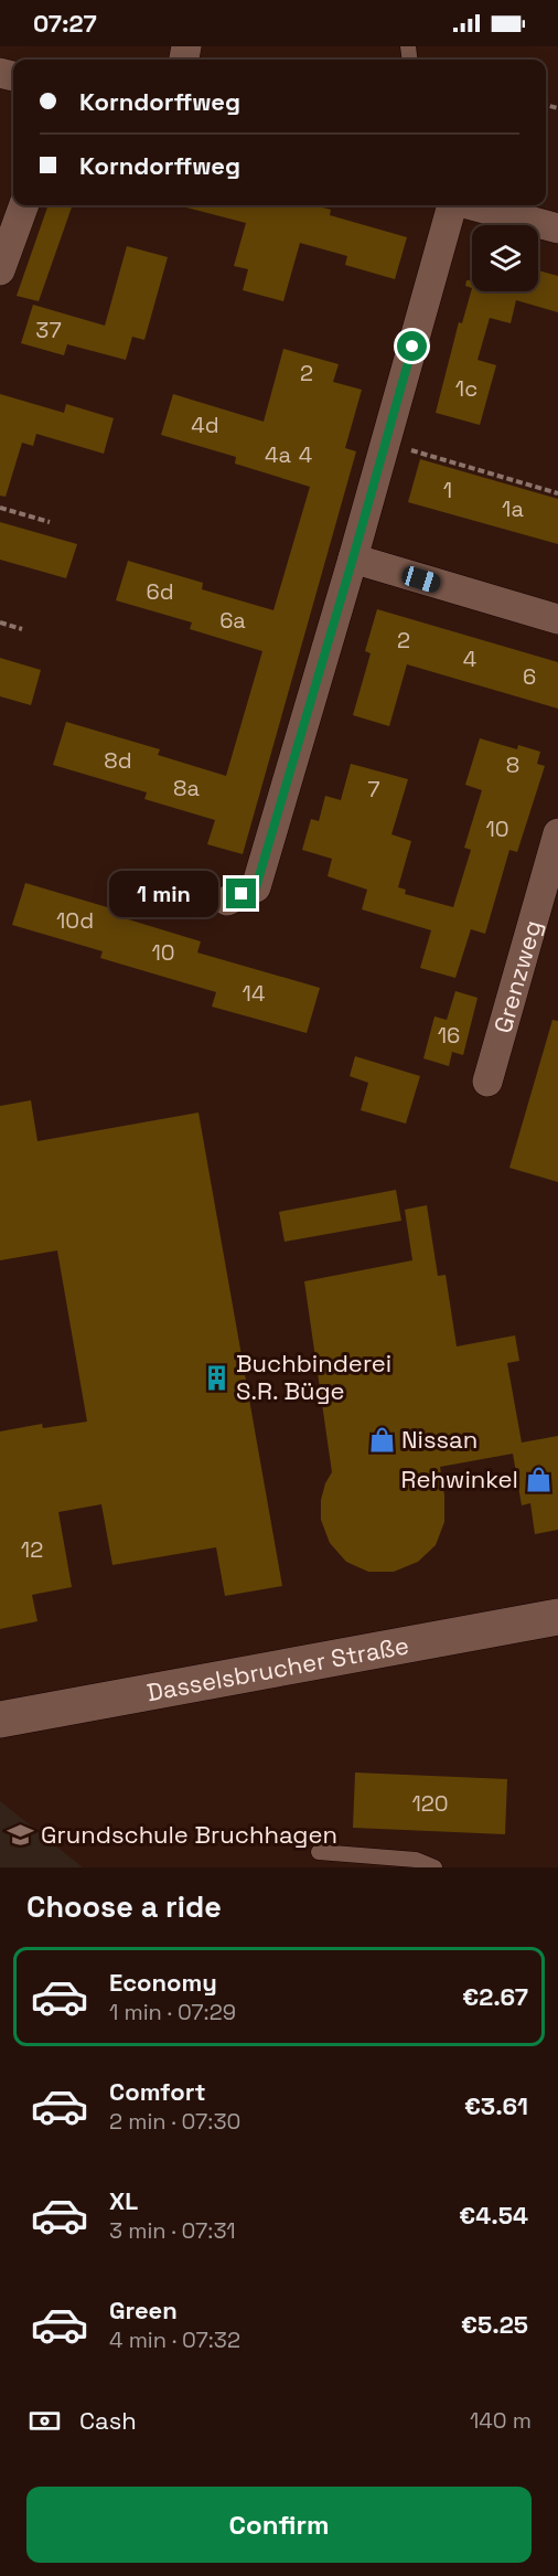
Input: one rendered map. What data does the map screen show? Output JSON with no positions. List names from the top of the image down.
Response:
{
  "streets": {
    "street": ["Grenzweg", "Dasselsbrucher Straße"]
  },
  "places": {
    "building": ["Buchbinderei S.R. Büge"],
    "shop": ["Nissan", "Rehwinkel"],
    "school or university": ["Grundschule Bruchhagen"]
  },
  "house_numbers": [
    "37",
    "2",
    "1c",
    "4d",
    "4a",
    "4",
    "1",
    "1a",
    "6d",
    "6a",
    "2",
    "4",
    "6",
    "8d",
    "8",
    "8a",
    "7",
    "10",
    "10d",
    "10",
    "14",
    "16",
    "12",
    "120"
  ],
  "page": {
    "status": "07:27",
    "banner": ["Korndorffweg", "Korndorffweg"],
    "bubble": "1 min",
    "heading": "Choose a ride",
    "list": [
      {
        "name": "Economy",
        "note": "1 min · 07:29",
        "value": "€2.67"
      },
      {
        "name": "Comfort",
        "note": "2 min · 07:30",
        "value": "€3.61"
      },
      {
        "name": "XL",
        "note": "3 min · 07:31",
        "value": "€4.54"
      },
      {
        "name": "Green",
        "note": "4 min · 07:32",
        "value": "€5.25"
      }
    ],
    "pay": ["Cash", "140 m"],
    "buttons": "Confirm"
  }
}
